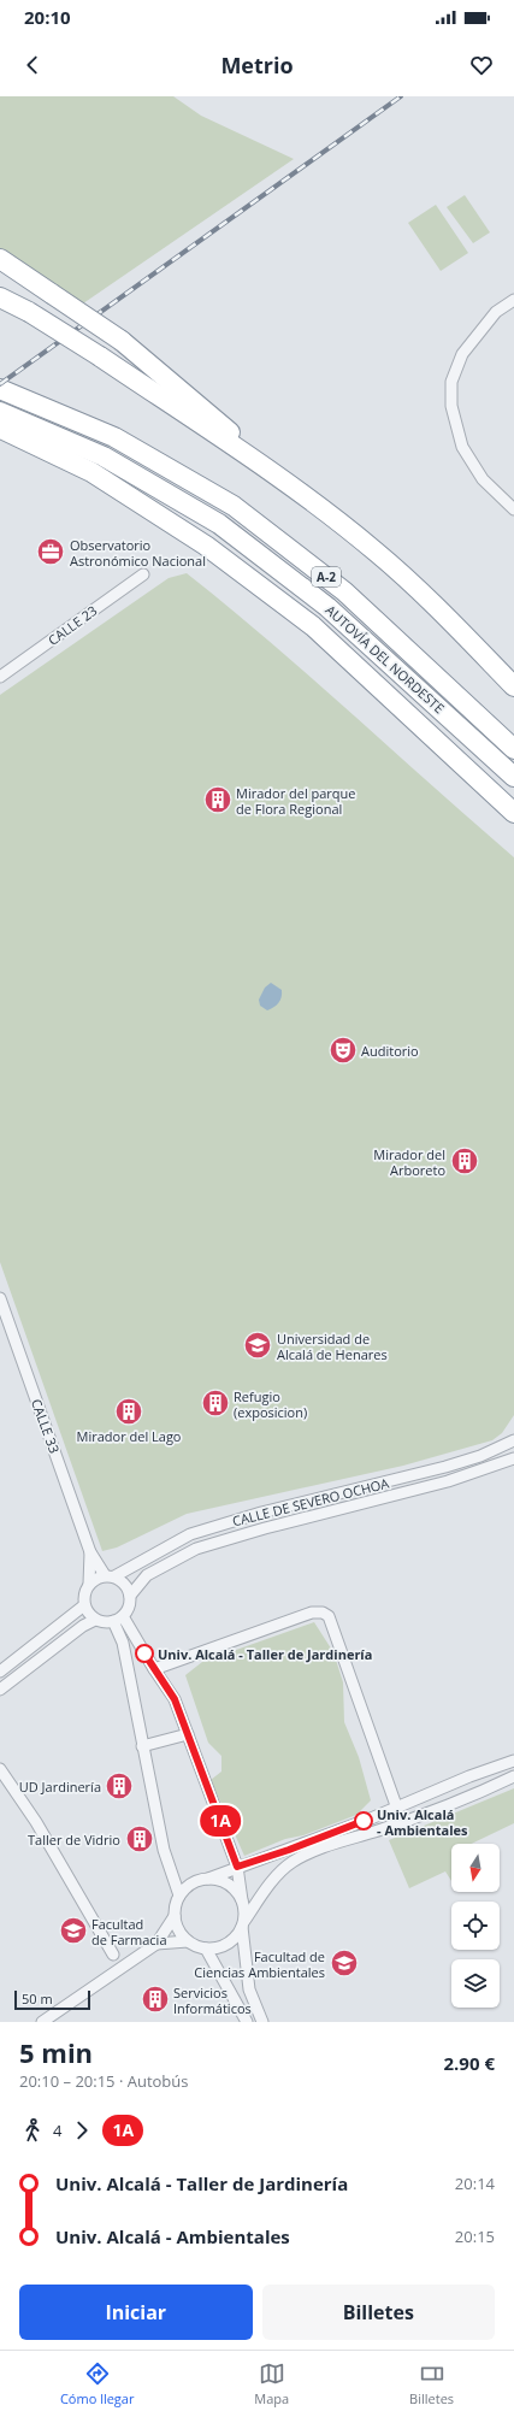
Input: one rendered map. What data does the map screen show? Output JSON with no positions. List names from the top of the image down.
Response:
{
  "streets": {
    "highway": ["A-2", "AUTOVÍA DEL NORDESTE"],
    "street": ["CALLE 23", "CALLE 33", "CALLE DE SEVERO OCHOA"]
  },
  "crossings": [
    ["A-2", "AUTOVÍA DEL NORDESTE"],
    ["CALLE 33", "CALLE DE SEVERO OCHOA"]
  ],
  "places": {
    "office": ["Observatorio Astronómico Nacional"],
    "building": [
      "Mirador del parque de Flora Regional",
      "Mirador del Arboreto",
      "Refugio (exposicion)",
      "Mirador del Lago",
      "UD Jardinería",
      "Taller de Vidrio",
      "Servicios Informáticos"
    ],
    "theatre": ["Auditorio"],
    "school or university": ["Universidad de Alcalá de Henares", "Facultad de Farmacia", "Facultad de Ciencias Ambientales"],
    "other": ["Univ. Alcalá - Taller de Jardinería", "Univ. Alcalá - Ambientales"]
  },
  "lines": ["bus line 1A"],
  "scale_bar": "50 m",
  "north": "bottom",
  "page": {
    "status": "20:10",
    "header": "Metrio",
    "on_map": "1A",
    "scale": "50 m",
    "heading": ["5 min", "20:10 – 20:15 · Autobús", "2.90 €"],
    "legs": ["4", "1A"],
    "list": [
      {
        "name": "Univ. Alcalá - Taller de Jardinería",
        "value": "20:14"
      },
      {
        "name": "Univ. Alcalá - Ambientales",
        "value": "20:15"
      }
    ],
    "buttons": ["Iniciar", "Billetes"],
    "tabs": ["Cómo llegar", "Mapa", "Billetes"]
  }
}
